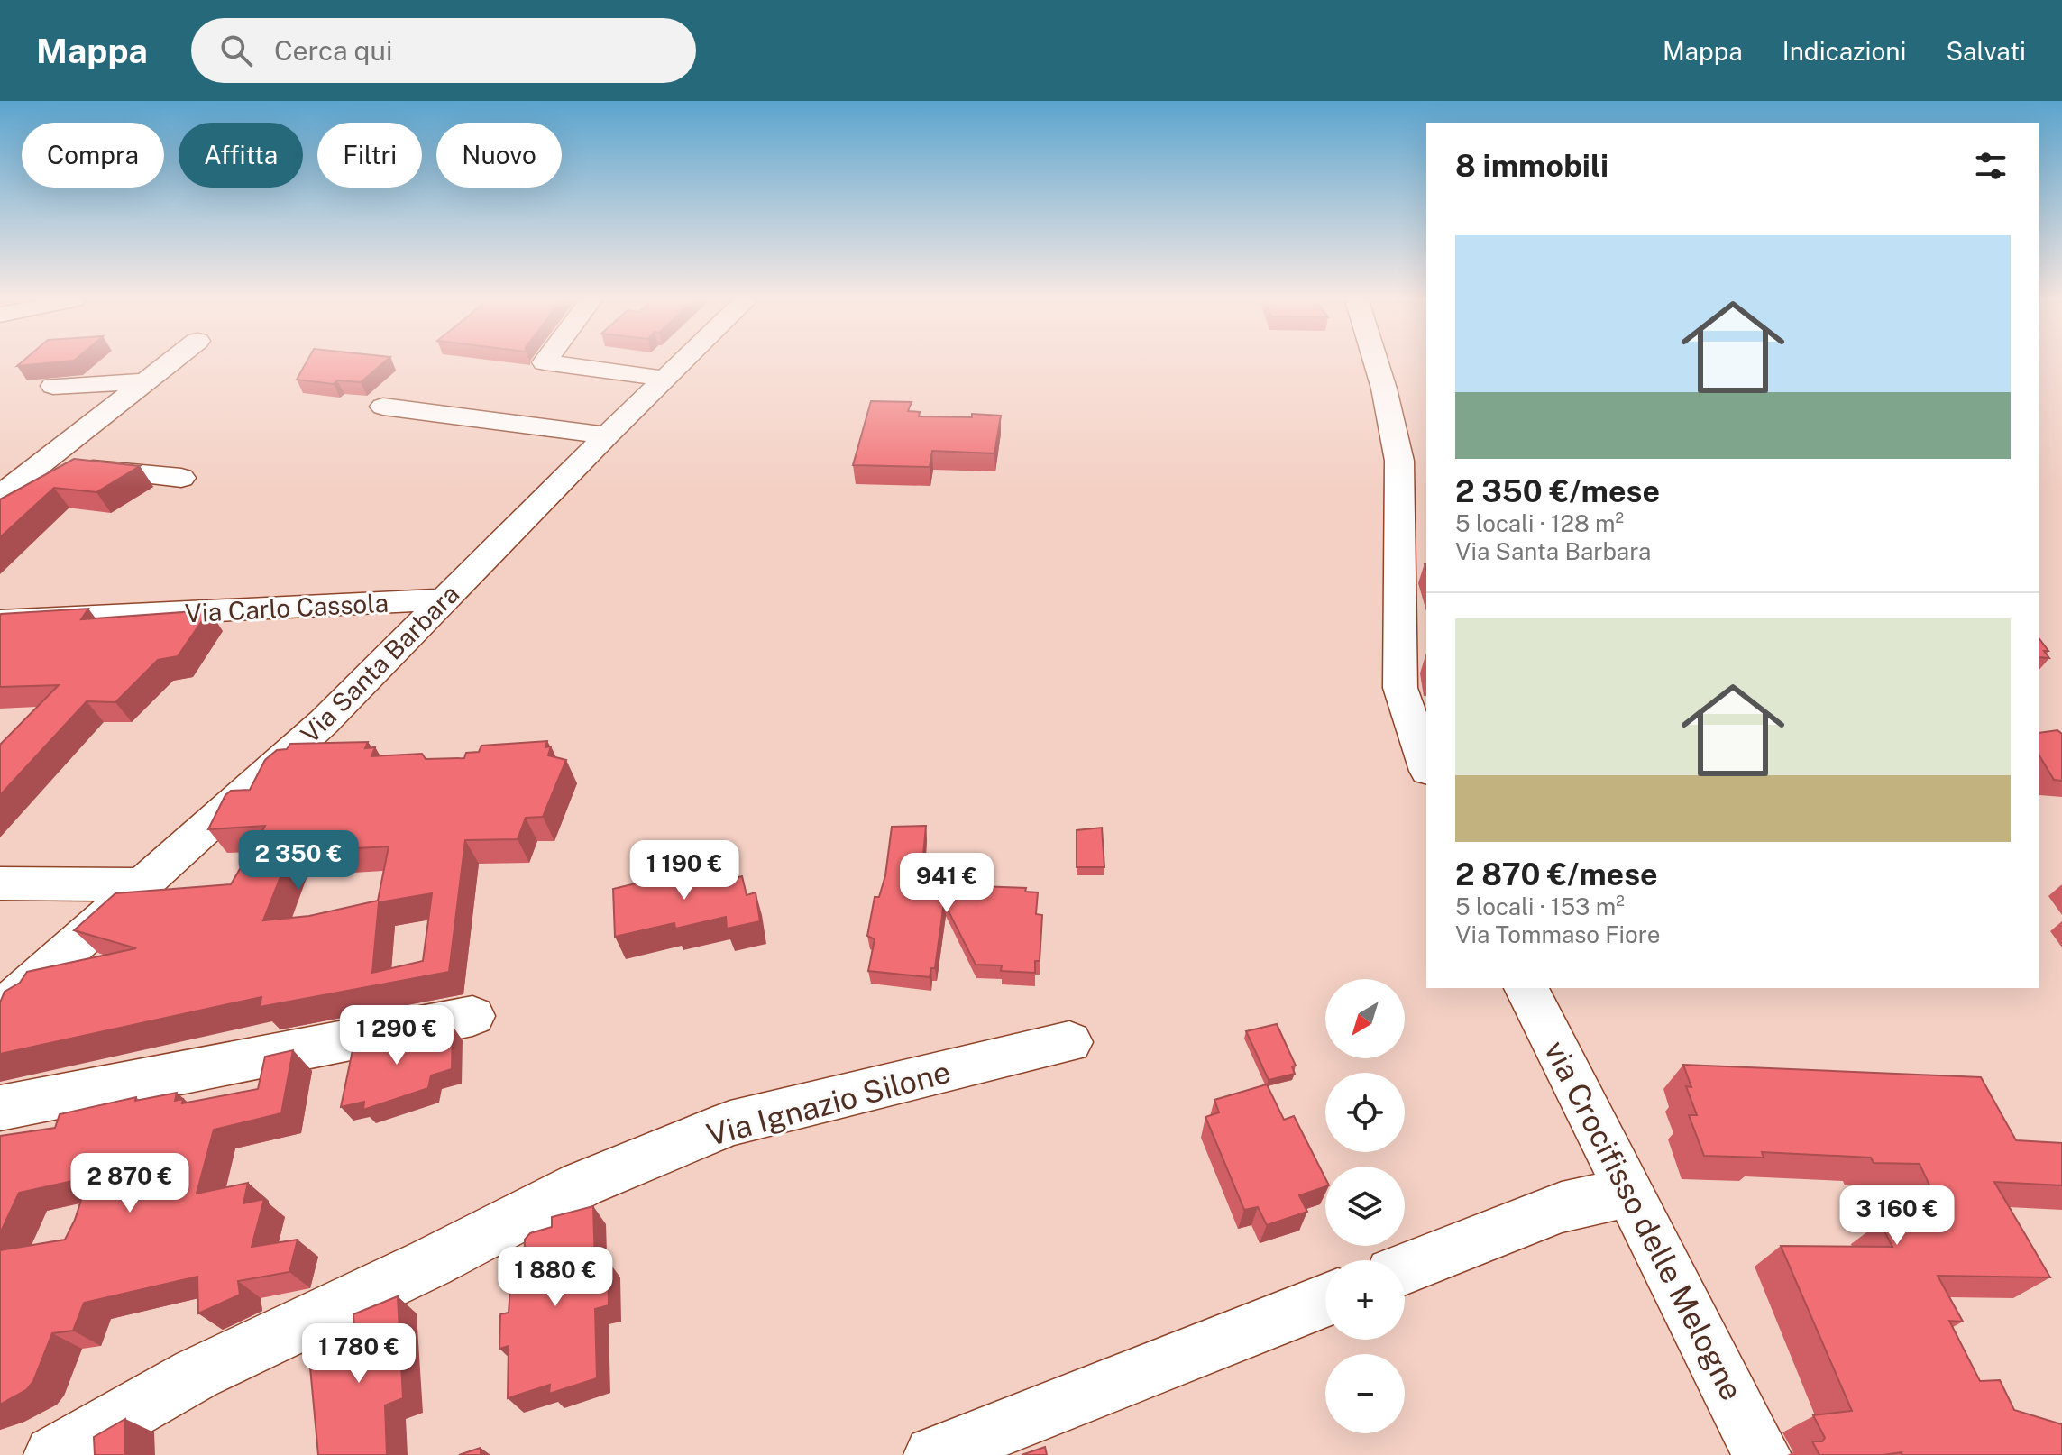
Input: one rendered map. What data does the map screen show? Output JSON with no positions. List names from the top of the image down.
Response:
{
  "streets": {
    "street": [
      "Via Carlo Cassola",
      "Via Santa Barbara",
      "Via Ignazio Silone",
      "via Crocifisso delle Melogne"
    ]
  },
  "crossings": [
    ["Via Carlo Cassola", "Via Santa Barbara"]
  ],
  "north": "bottom left",
  "page": {
    "header": "Mappa",
    "search": "Cerca qui",
    "nav": ["Mappa", "Indicazioni", "Salvati"],
    "chip": [
      "Compra",
      "Affitta",
      "Filtri",
      "Nuovo"
    ],
    "heading": "8 immobili",
    "list": [
      {
        "name": "2 350 €/mese",
        "note": "5 locali · 128 m² · Via Santa Barbara"
      },
      {
        "name": "2 870 €/mese",
        "note": "5 locali · 153 m² · Via Tommaso Fiore"
      }
    ],
    "price": [
      "2 350 €",
      "1 190 €",
      "941 €",
      "1 290 €",
      "2 870 €",
      "3 160 €",
      "1 880 €",
      "1 780 €"
    ],
    "map_buttons": ["+", "−"]
  }
}
